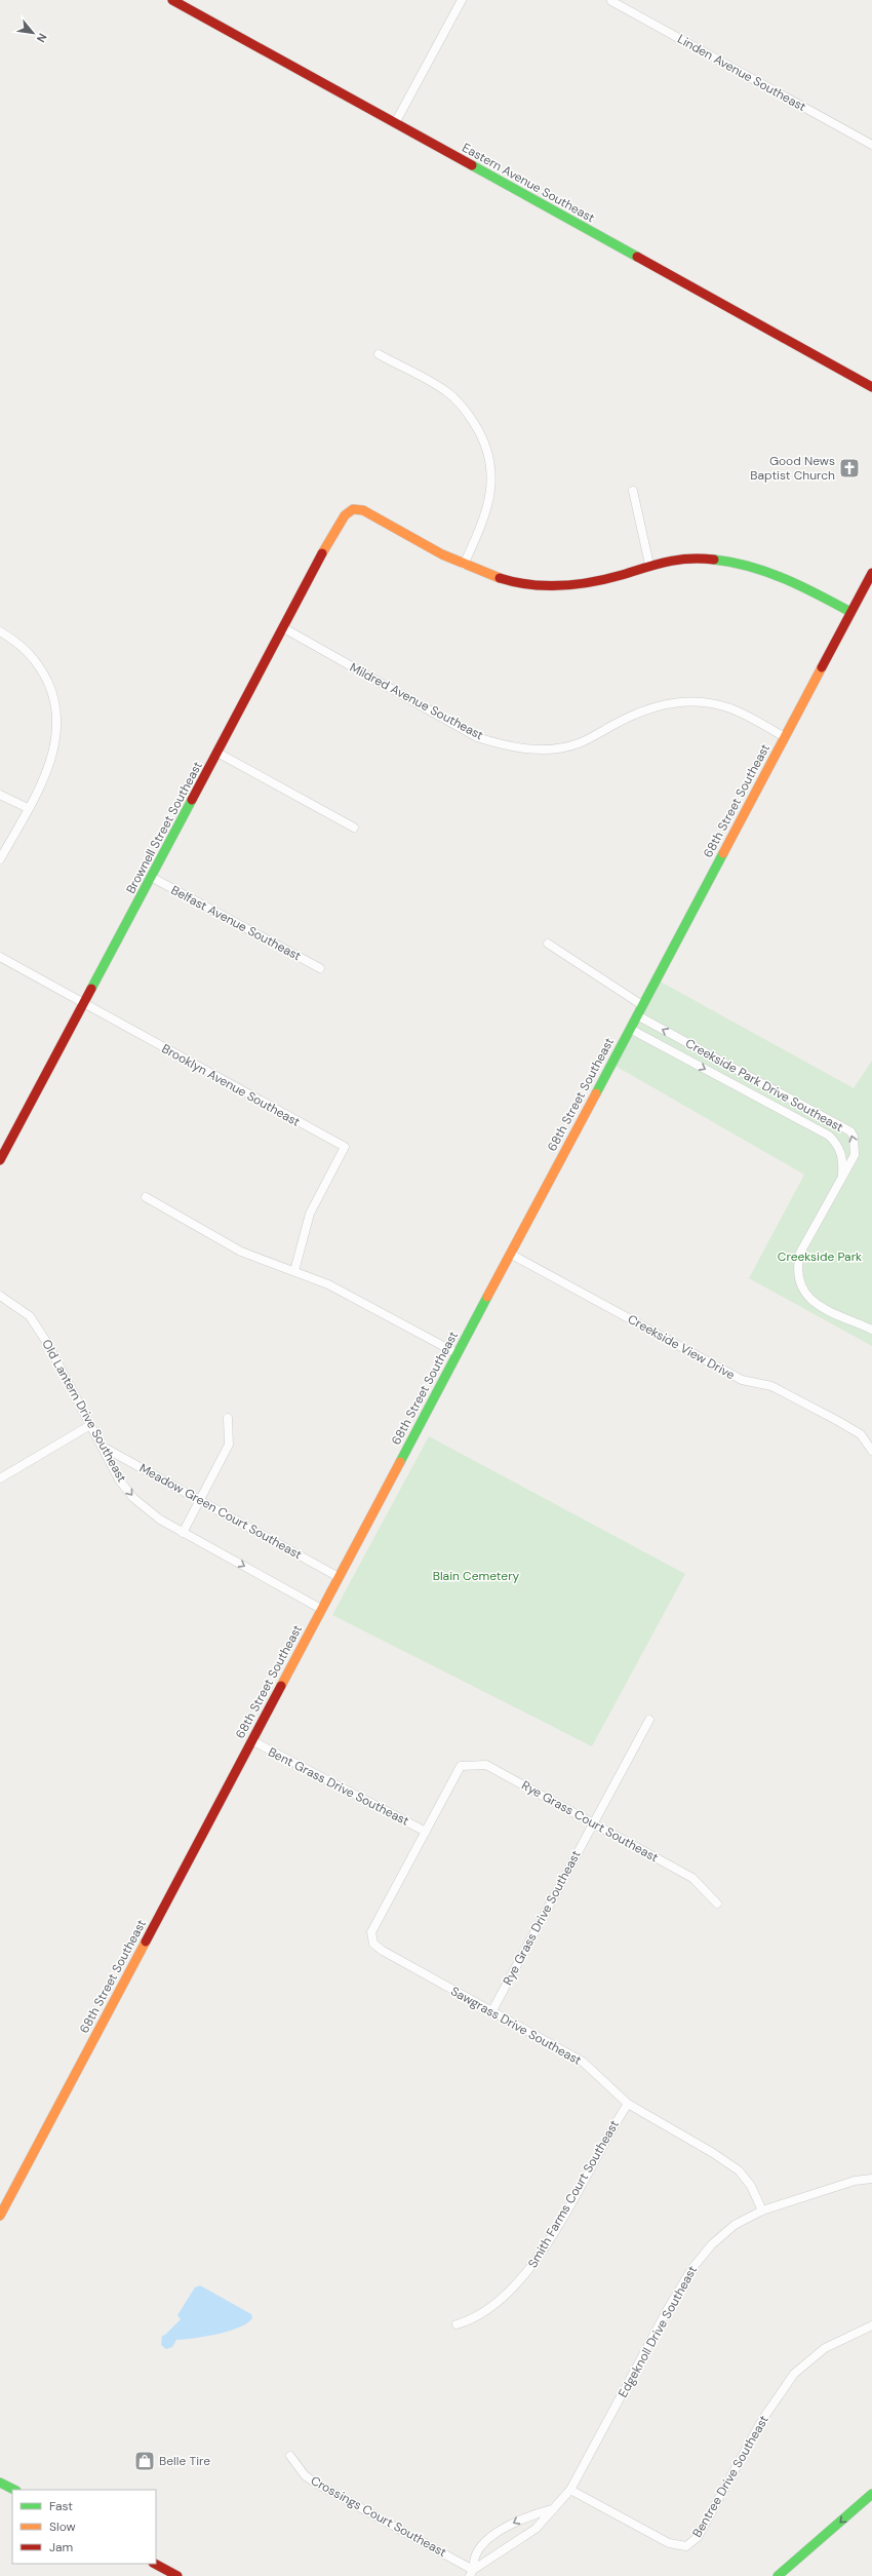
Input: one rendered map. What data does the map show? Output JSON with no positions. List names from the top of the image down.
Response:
{
  "streets": {
    "main road": ["Eastern Avenue Southeast", "68th Street Southeast", "Brownell Street Southeast"],
    "street": [
      "Linden Avenue Southeast",
      "Mildred Avenue Southeast",
      "Belfast Avenue Southeast",
      "Brooklyn Avenue Southeast",
      "Creekside Park Drive Southeast",
      "Creekside View Drive",
      "Old Lantern Drive Southeast",
      "Meadow Green Court Southeast",
      "Bent Grass Drive Southeast",
      "Rye Grass Court Southeast",
      "Rye Grass Drive Southeast",
      "Sawgrass Drive Southeast",
      "Smith Farms Court Southeast",
      "Edgeknoll Drive Southeast",
      "Bentree Drive Southeast",
      "Crossings Court Southeast"
    ]
  },
  "crossings": [
    ["Mildred Avenue Southeast", "68th Street Southeast"],
    ["Mildred Avenue Southeast", "Brownell Street Southeast"],
    ["68th Street Southeast", "Creekside Park Drive Southeast"],
    ["68th Street Southeast", "Creekside View Drive"],
    ["68th Street Southeast", "Old Lantern Drive Southeast"],
    ["68th Street Southeast", "Meadow Green Court Southeast"],
    ["68th Street Southeast", "Bent Grass Drive Southeast"],
    ["Brownell Street Southeast", "Belfast Avenue Southeast"],
    ["Brownell Street Southeast", "Brooklyn Avenue Southeast"],
    ["Old Lantern Drive Southeast", "Meadow Green Court Southeast"],
    ["Bent Grass Drive Southeast", "Rye Grass Court Southeast"],
    ["Bent Grass Drive Southeast", "Sawgrass Drive Southeast"],
    ["Rye Grass Court Southeast", "Rye Grass Drive Southeast"],
    ["Rye Grass Court Southeast", "Sawgrass Drive Southeast"],
    ["Rye Grass Drive Southeast", "Sawgrass Drive Southeast"],
    ["Sawgrass Drive Southeast", "Smith Farms Court Southeast"],
    ["Sawgrass Drive Southeast", "Edgeknoll Drive Southeast"],
    ["Edgeknoll Drive Southeast", "Bentree Drive Southeast"],
    ["Edgeknoll Drive Southeast", "Crossings Court Southeast"]
  ],
  "one_way": ["Old Lantern Drive Southeast"],
  "parks": ["Creekside Park", "Blain Cemetery"],
  "places": {
    "church": ["Good News Baptist Church"],
    "shop": ["Belle Tire"]
  },
  "legend": ["Fast", "Slow", "Jam"],
  "north": "bottom right"
}
